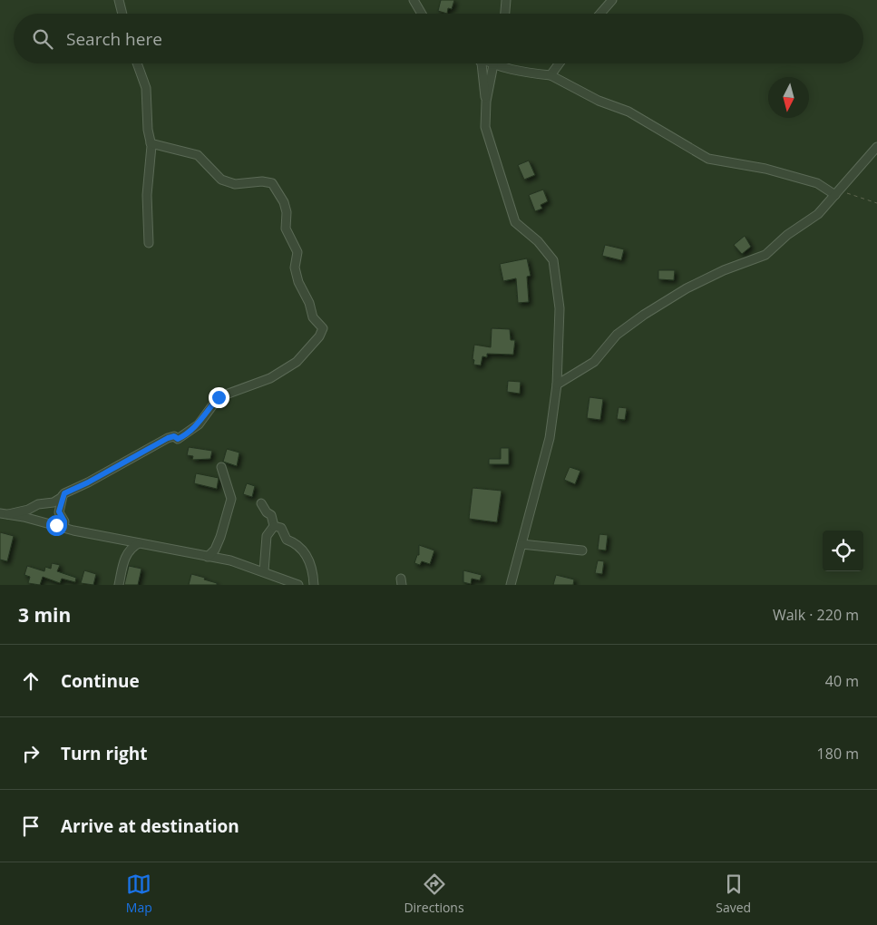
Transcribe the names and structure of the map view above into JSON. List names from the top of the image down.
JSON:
{
  "north": "bottom",
  "page": {
    "search": "Search here",
    "heading": ["3 min", "Walk · 220 m"],
    "list": [
      ["Continue", "40 m"],
      ["Turn right", "180 m"],
      "Arrive at destination"
    ],
    "nav": ["Map", "Directions", "Saved"]
  }
}
